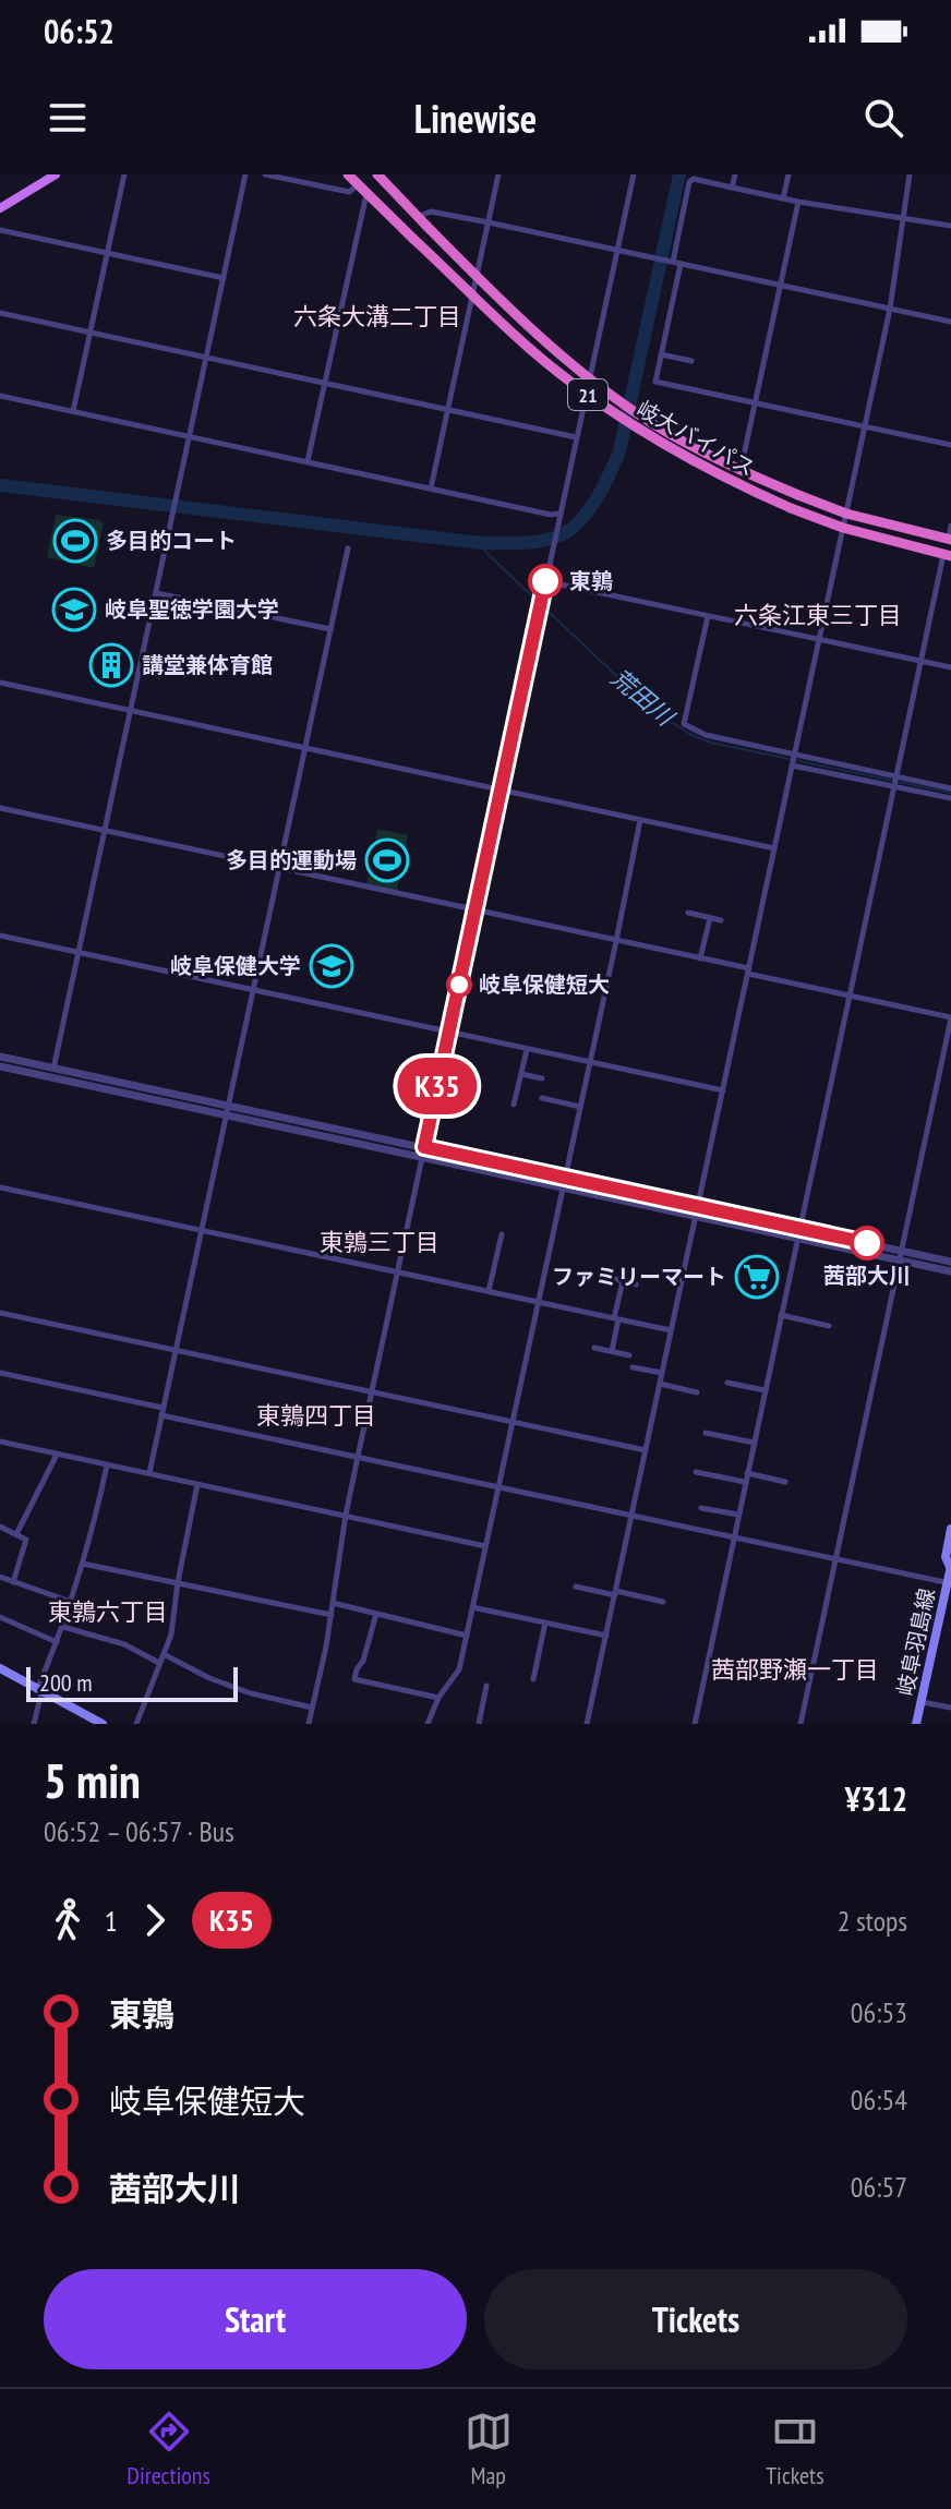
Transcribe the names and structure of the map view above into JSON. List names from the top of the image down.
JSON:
{
  "streets": {
    "highway": ["21", "岐大バイパス"],
    "main road": ["岐阜羽島線"]
  },
  "districts": [
    "六条大溝二丁目",
    "六条江東三丁目",
    "東鶉三丁目",
    "東鶉四丁目",
    "東鶉六丁目",
    "茜部野瀬一丁目"
  ],
  "water": ["荒田川"],
  "places": {
    "sports": ["多目的コート", "多目的運動場"],
    "other": ["東鶉", "岐阜保健短大", "茜部大川"],
    "school or university": ["岐阜聖徳学園大学", "岐阜保健大学"],
    "building": ["講堂兼体育館"],
    "supermarket": ["ファミリーマート"]
  },
  "lines": ["bus line K35"],
  "scale_bar": "200 m",
  "page": {
    "status": "06:52",
    "header": "Linewise",
    "on_map": "K35",
    "scale": "200 m",
    "heading": ["5 min", "06:52 – 06:57 · Bus", "¥312"],
    "legs": ["1", "K35", "2 stops"],
    "list": [
      {
        "name": "東鶉",
        "value": "06:53"
      },
      {
        "name": "岐阜保健短大",
        "value": "06:54"
      },
      {
        "name": "茜部大川",
        "value": "06:57"
      }
    ],
    "buttons": ["Start", "Tickets"],
    "tabs": ["Directions", "Map", "Tickets"]
  }
}
